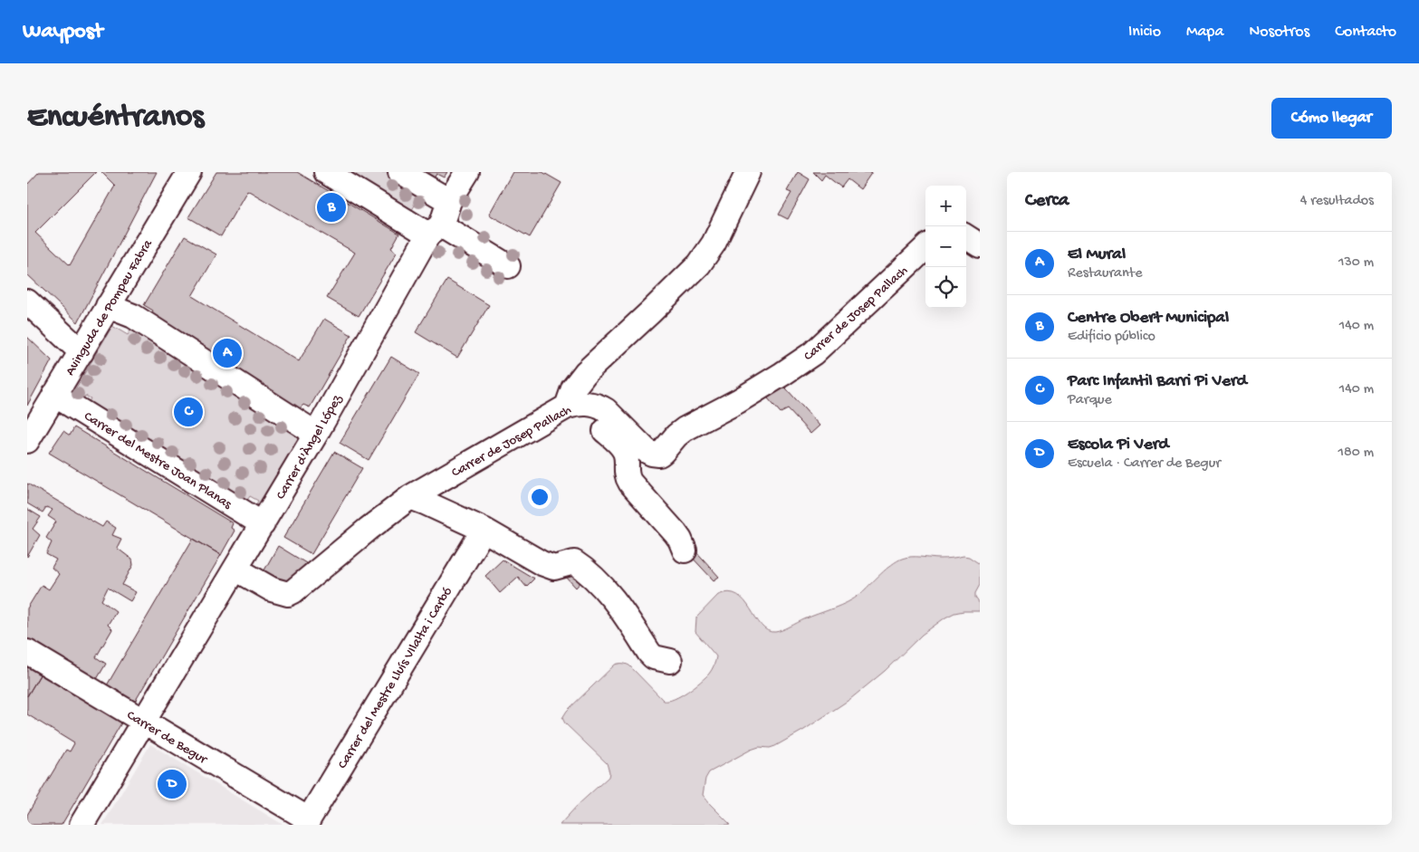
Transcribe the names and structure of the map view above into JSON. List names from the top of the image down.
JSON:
{
  "streets": {
    "street": [
      "Avinguda de Pompeu Fabra",
      "Carrer de Josep Pallach",
      "Carrer d'Àngel López",
      "Carrer del Mestre Joan Planas",
      "Carrer del Mestre Lluís VIlalta i Carbó",
      "Carrer de Begur"
    ]
  },
  "crossings": [
    ["Avinguda de Pompeu Fabra", "Carrer del Mestre Joan Planas"],
    ["Carrer de Josep Pallach", "Carrer d'Àngel López"],
    ["Carrer d'Àngel López", "Carrer del Mestre Joan Planas"],
    ["Carrer d'Àngel López", "Carrer de Begur"],
    ["Carrer del Mestre Lluís VIlalta i Carbó", "Carrer de Begur"]
  ],
  "page": {
    "header": "Waypost",
    "nav": [
      "Inicio",
      "Mapa",
      "Nosotros",
      "Contacto"
    ],
    "buttons": "Cómo llegar",
    "title": "Encuéntranos",
    "heading": ["Cerca", "4 resultados"],
    "map_buttons": ["+", "−"],
    "pins": [
      "B",
      "A",
      "C",
      "D"
    ],
    "list": [
      {
        "mark": "A",
        "name": "El Mural",
        "note": "Restaurante",
        "value": "130 m"
      },
      {
        "mark": "B",
        "name": "Centre Obert Municipal",
        "note": "Edificio público",
        "value": "140 m"
      },
      {
        "mark": "C",
        "name": "Parc Infantil Barri Pi Verd",
        "note": "Parque",
        "value": "140 m"
      },
      {
        "mark": "D",
        "name": "Escola Pi Verd",
        "note": "Escuela · Carrer de Begur",
        "value": "180 m"
      }
    ]
  }
}
